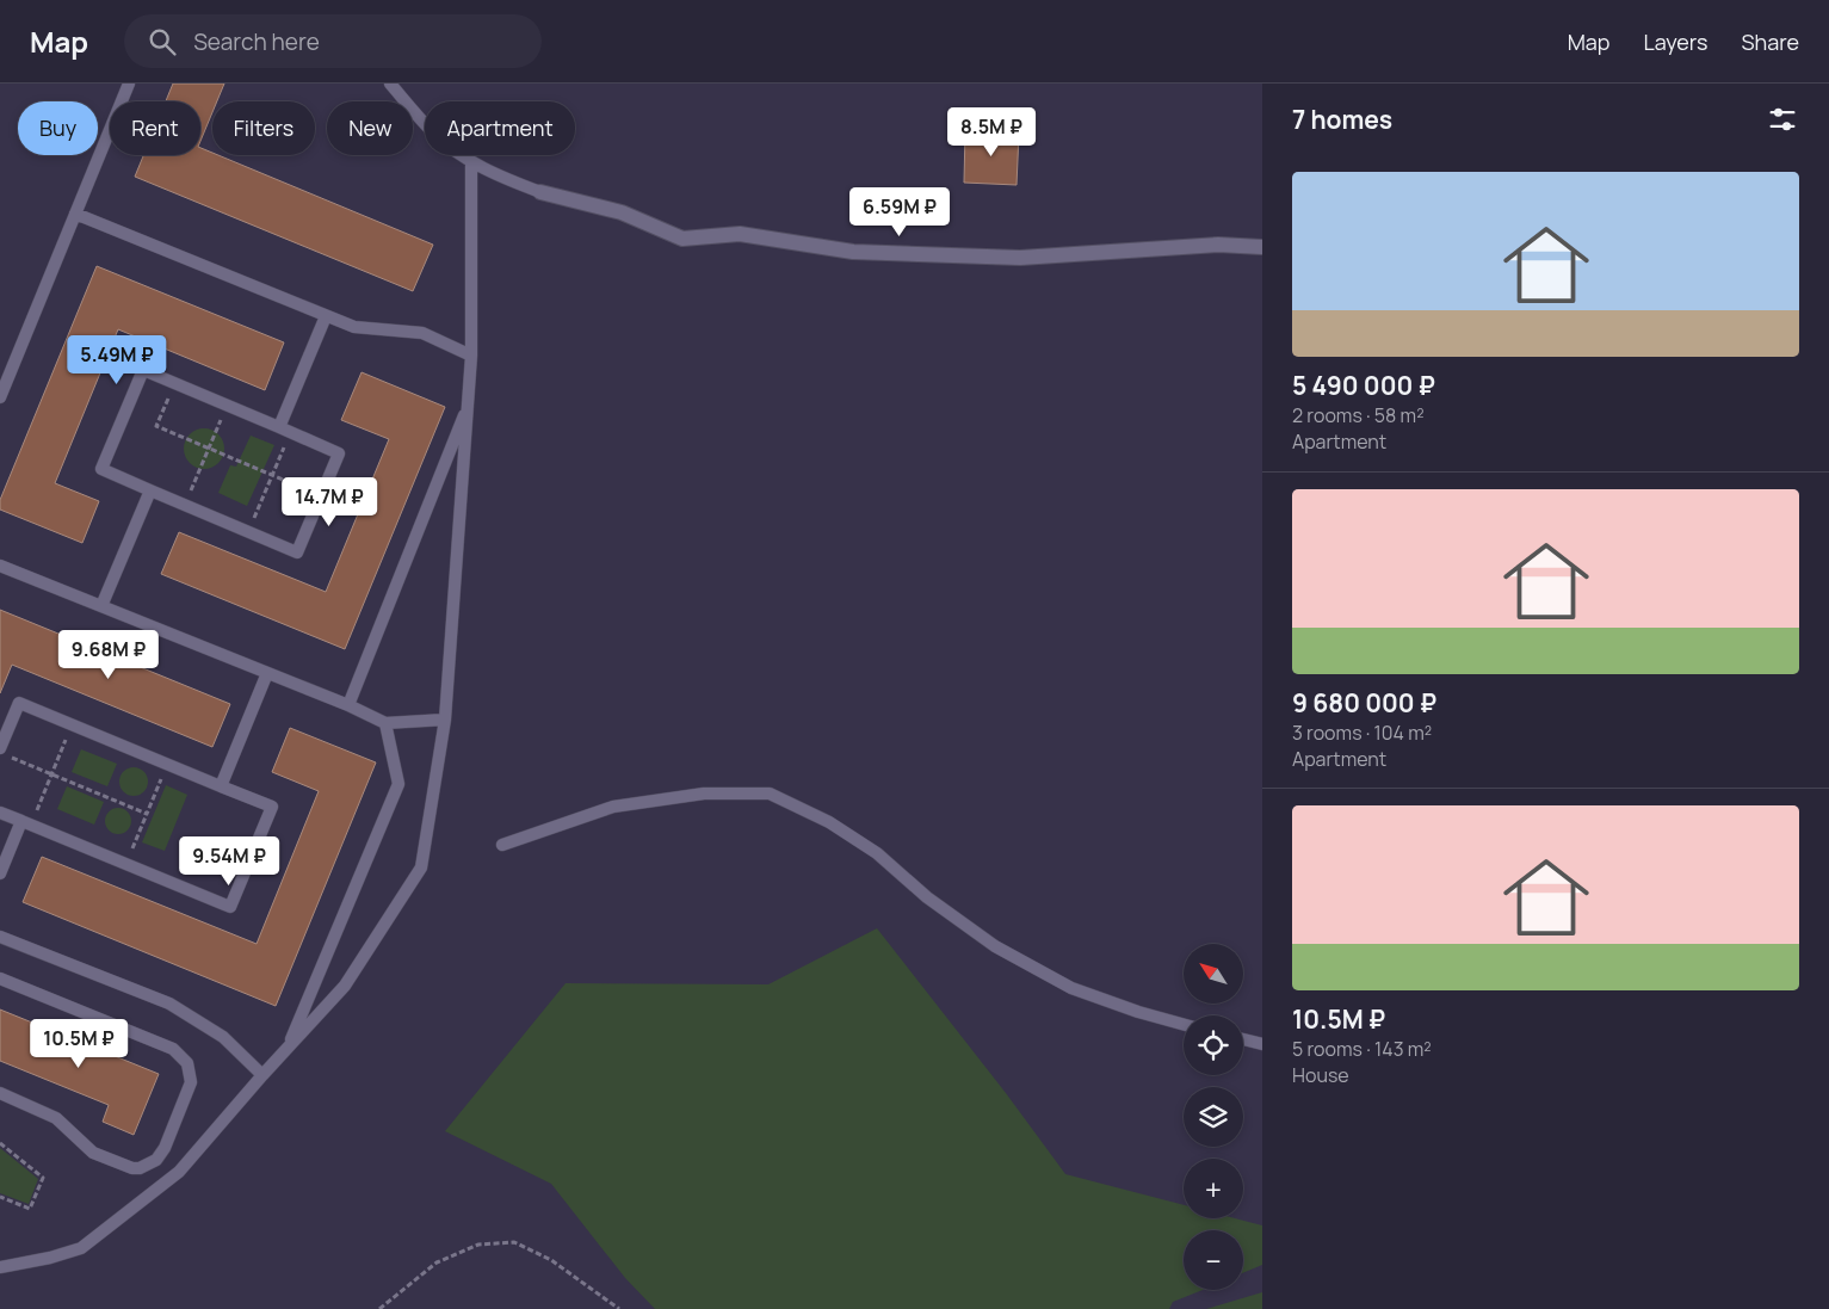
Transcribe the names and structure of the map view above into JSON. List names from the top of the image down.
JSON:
{
  "north": "top left",
  "page": {
    "header": "Map",
    "search": "Search here",
    "nav": ["Map", "Layers", "Share"],
    "heading": "7 homes",
    "chip": [
      "Buy",
      "Rent",
      "Filters",
      "New",
      "Apartment"
    ],
    "price": [
      "8.5M ₽",
      "6.59M ₽",
      "5.49M ₽",
      "14.7M ₽",
      "9.68M ₽",
      "9.54M ₽",
      "10.5M ₽"
    ],
    "list": [
      {
        "name": "5 490 000 ₽",
        "note": "2 rooms · 58 m² · Apartment"
      },
      {
        "name": "9 680 000 ₽",
        "note": "3 rooms · 104 m² · Apartment"
      },
      {
        "name": "10.5M ₽",
        "note": "5 rooms · 143 m² · House"
      }
    ],
    "map_buttons": ["+", "−"]
  }
}
